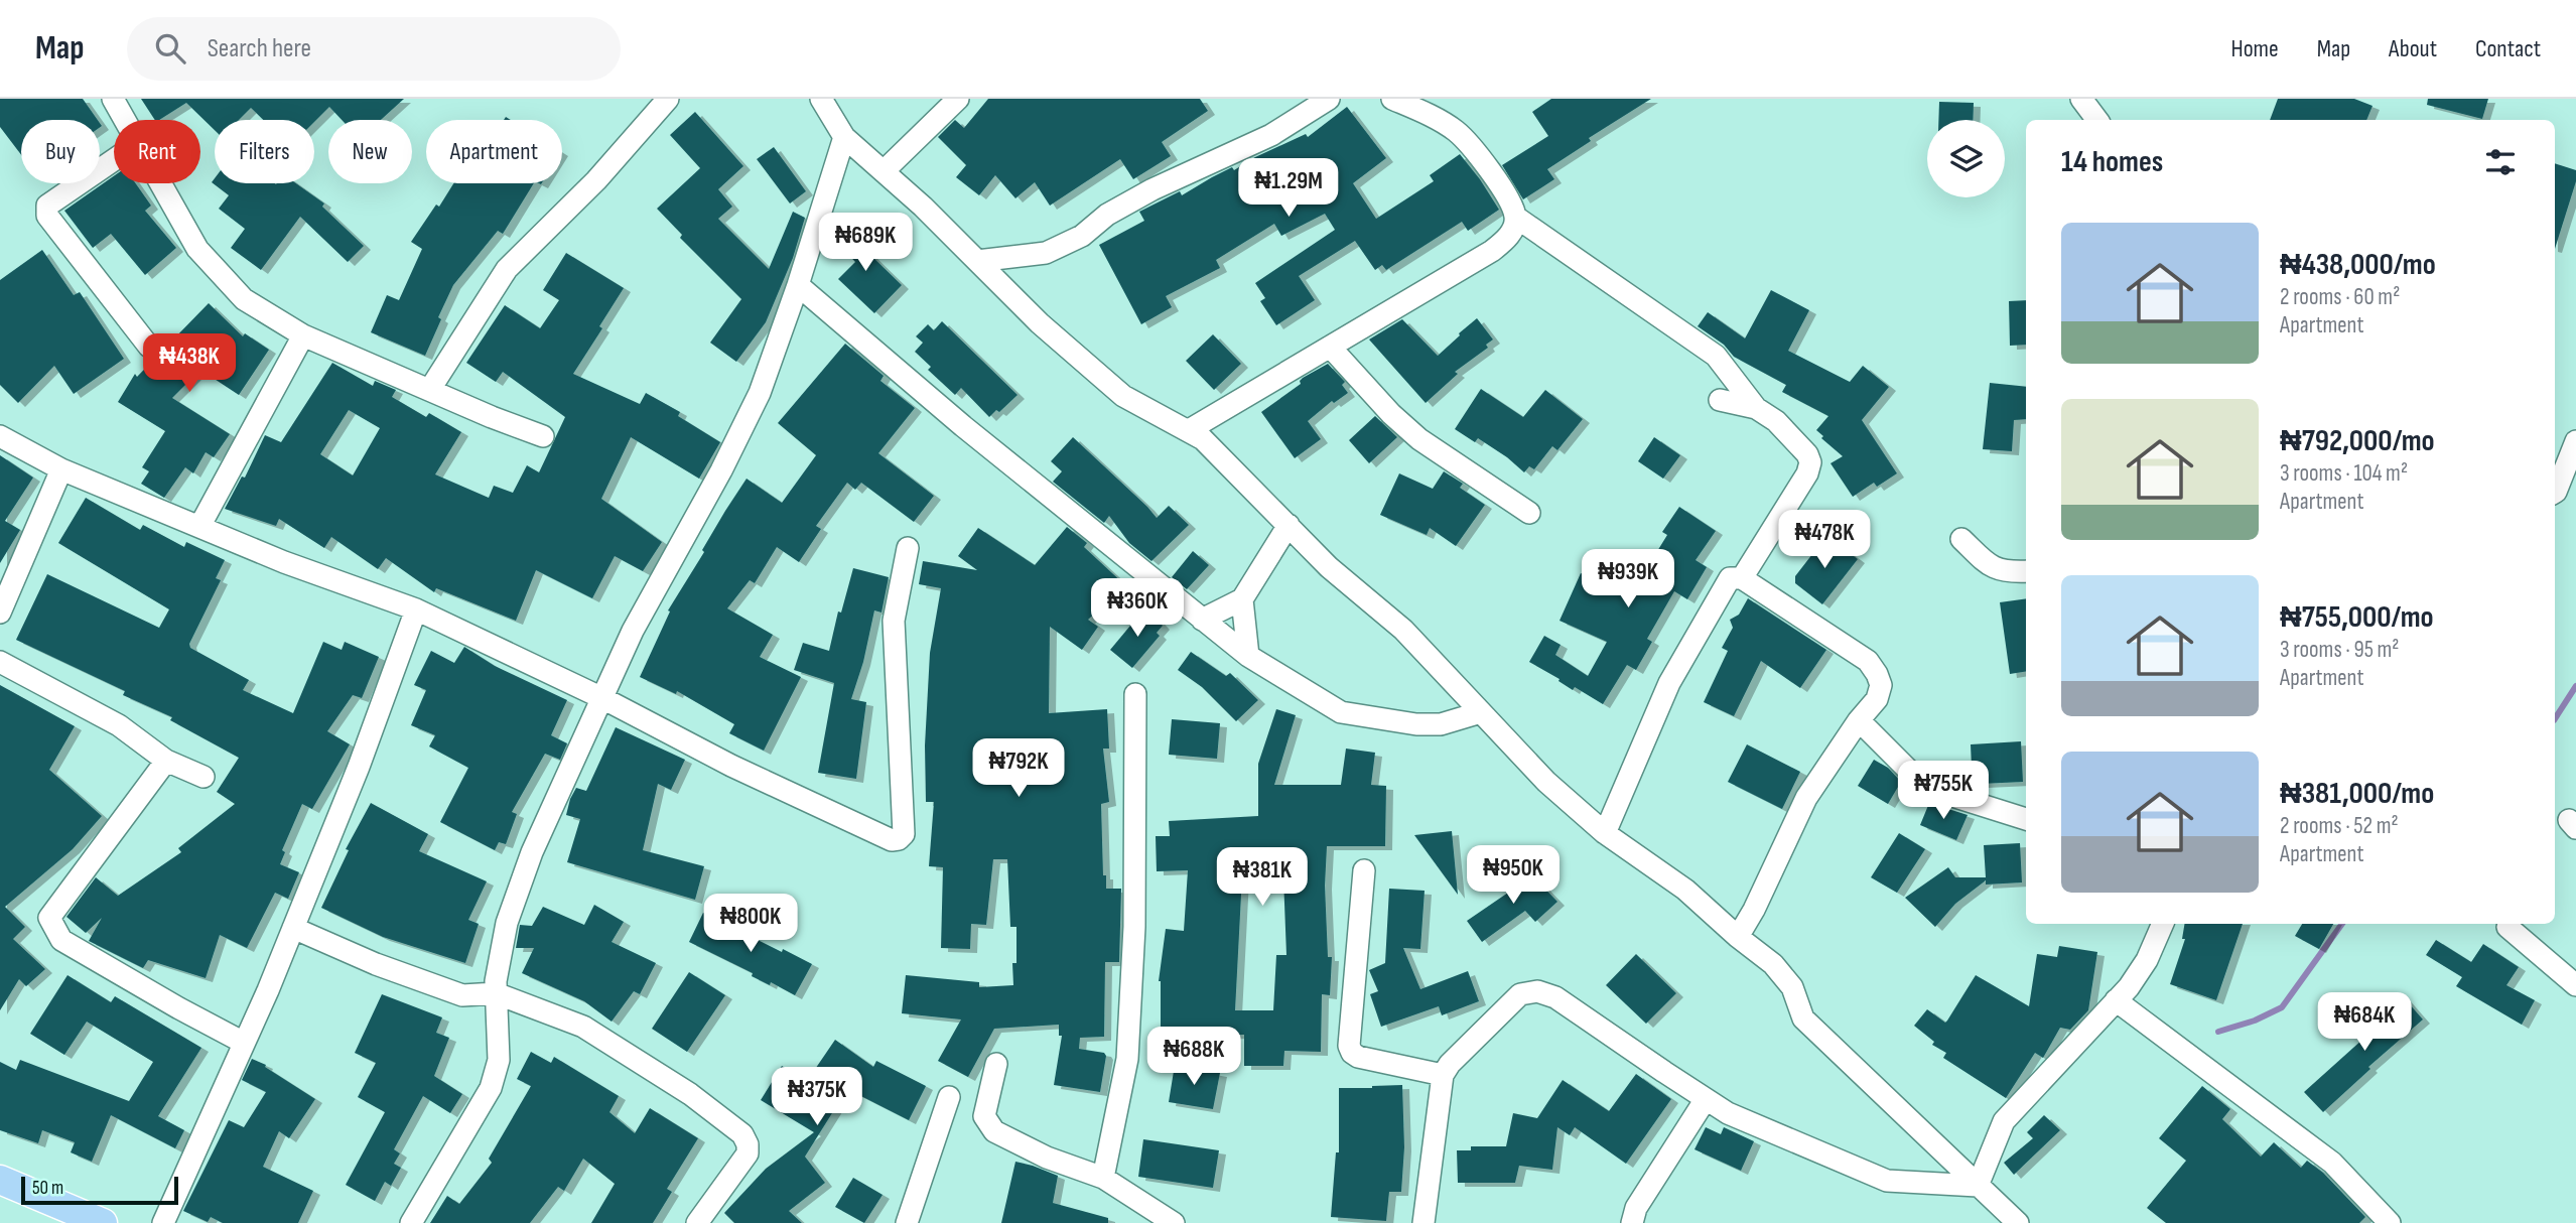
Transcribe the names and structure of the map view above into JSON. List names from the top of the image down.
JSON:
{
  "scale_bar": "50 m",
  "page": {
    "header": "Map",
    "search": "Search here",
    "nav": [
      "Home",
      "Map",
      "About",
      "Contact"
    ],
    "chip": [
      "Buy",
      "Rent",
      "Filters",
      "New",
      "Apartment"
    ],
    "heading": "14 homes",
    "price": [
      "₦1.29M",
      "₦689K",
      "₦438K",
      "₦478K",
      "₦939K",
      "₦360K",
      "₦792K",
      "₦755K",
      "₦950K",
      "₦381K",
      "₦800K",
      "₦684K",
      "₦688K",
      "₦375K"
    ],
    "list": [
      {
        "name": "₦438,000/mo",
        "note": "2 rooms · 60 m² · Apartment"
      },
      {
        "name": "₦792,000/mo",
        "note": "3 rooms · 104 m² · Apartment"
      },
      {
        "name": "₦755,000/mo",
        "note": "3 rooms · 95 m² · Apartment"
      },
      {
        "name": "₦381,000/mo",
        "note": "2 rooms · 52 m² · Apartment"
      }
    ],
    "scale": "50 m"
  }
}
